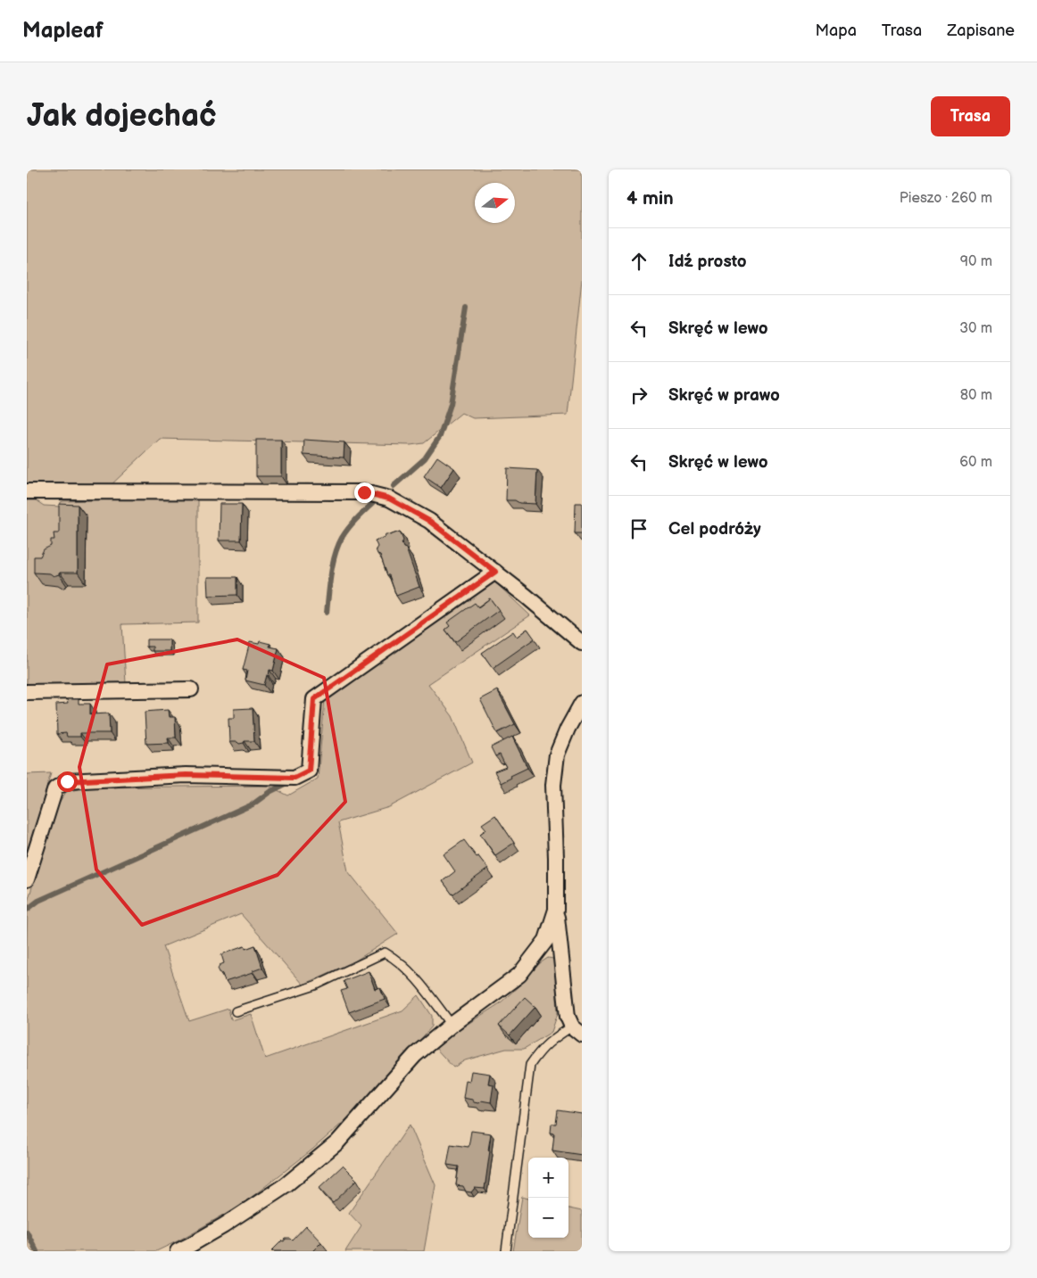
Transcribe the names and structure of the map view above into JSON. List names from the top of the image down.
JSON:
{
  "north": "right",
  "page": {
    "header": "Mapleaf",
    "nav": ["Mapa", "Trasa", "Zapisane"],
    "buttons": "Trasa",
    "title": "Jak dojechać",
    "heading": ["4 min", "Pieszo · 260 m"],
    "list": [
      ["Idź prosto", "90 m"],
      ["Skręć w lewo", "30 m"],
      ["Skręć w prawo", "80 m"],
      ["Skręć w lewo", "60 m"],
      "Cel podróży"
    ],
    "map_buttons": ["+", "−"]
  }
}
